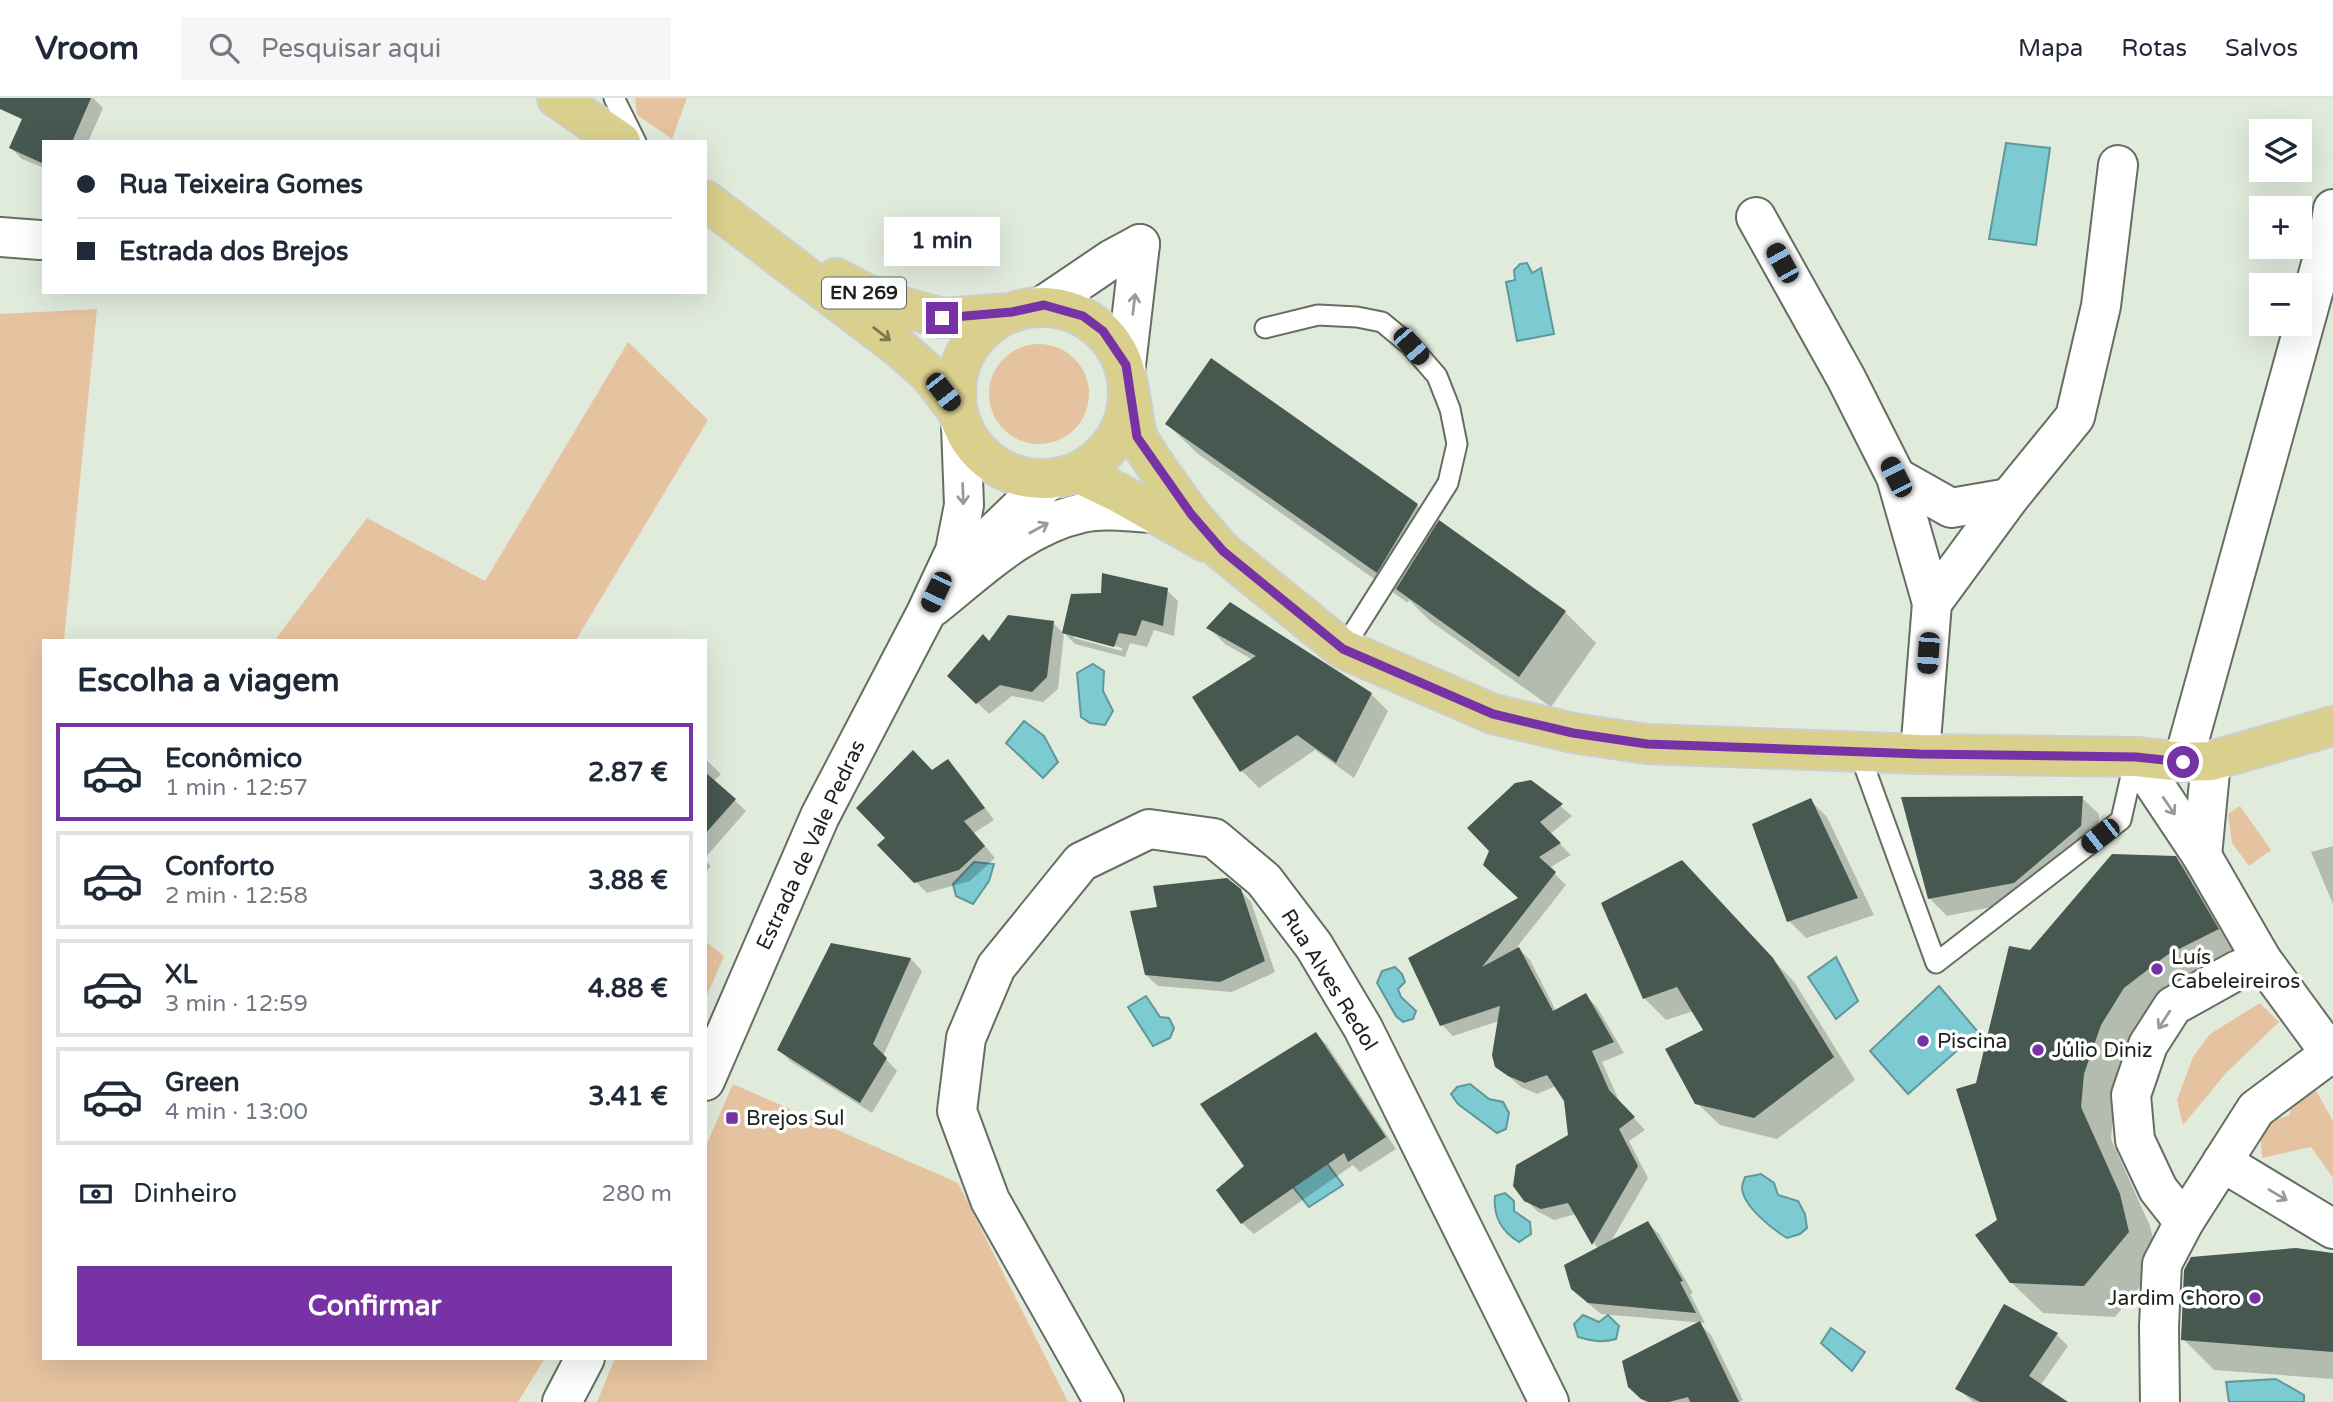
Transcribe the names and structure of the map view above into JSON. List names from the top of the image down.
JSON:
{
  "streets": {
    "main road": ["EN 269"],
    "street": ["Estrada de Vale Pedras", "Rua Alves Redol"]
  },
  "crossings": [
    ["EN 269", "Estrada de Vale Pedras"]
  ],
  "places": {
    "other": [
      "Luís Cabeleireiros",
      "Piscina",
      "Júlio Diniz",
      "Jardim Choro"
    ],
    "transit": ["Brejos Sul"]
  },
  "page": {
    "header": "Vroom",
    "search": "Pesquisar aqui",
    "nav": ["Mapa", "Rotas", "Salvos"],
    "map_buttons": ["+", "−"],
    "banner": ["Rua Teixeira Gomes", "Estrada dos Brejos"],
    "bubble": "1 min",
    "heading": "Escolha a viagem",
    "list": [
      {
        "name": "Econômico",
        "note": "1 min · 12:57",
        "value": "2.87 €"
      },
      {
        "name": "Conforto",
        "note": "2 min · 12:58",
        "value": "3.88 €"
      },
      {
        "name": "XL",
        "note": "3 min · 12:59",
        "value": "4.88 €"
      },
      {
        "name": "Green",
        "note": "4 min · 13:00",
        "value": "3.41 €"
      }
    ],
    "pay": ["Dinheiro", "280 m"],
    "buttons": "Confirmar"
  }
}
